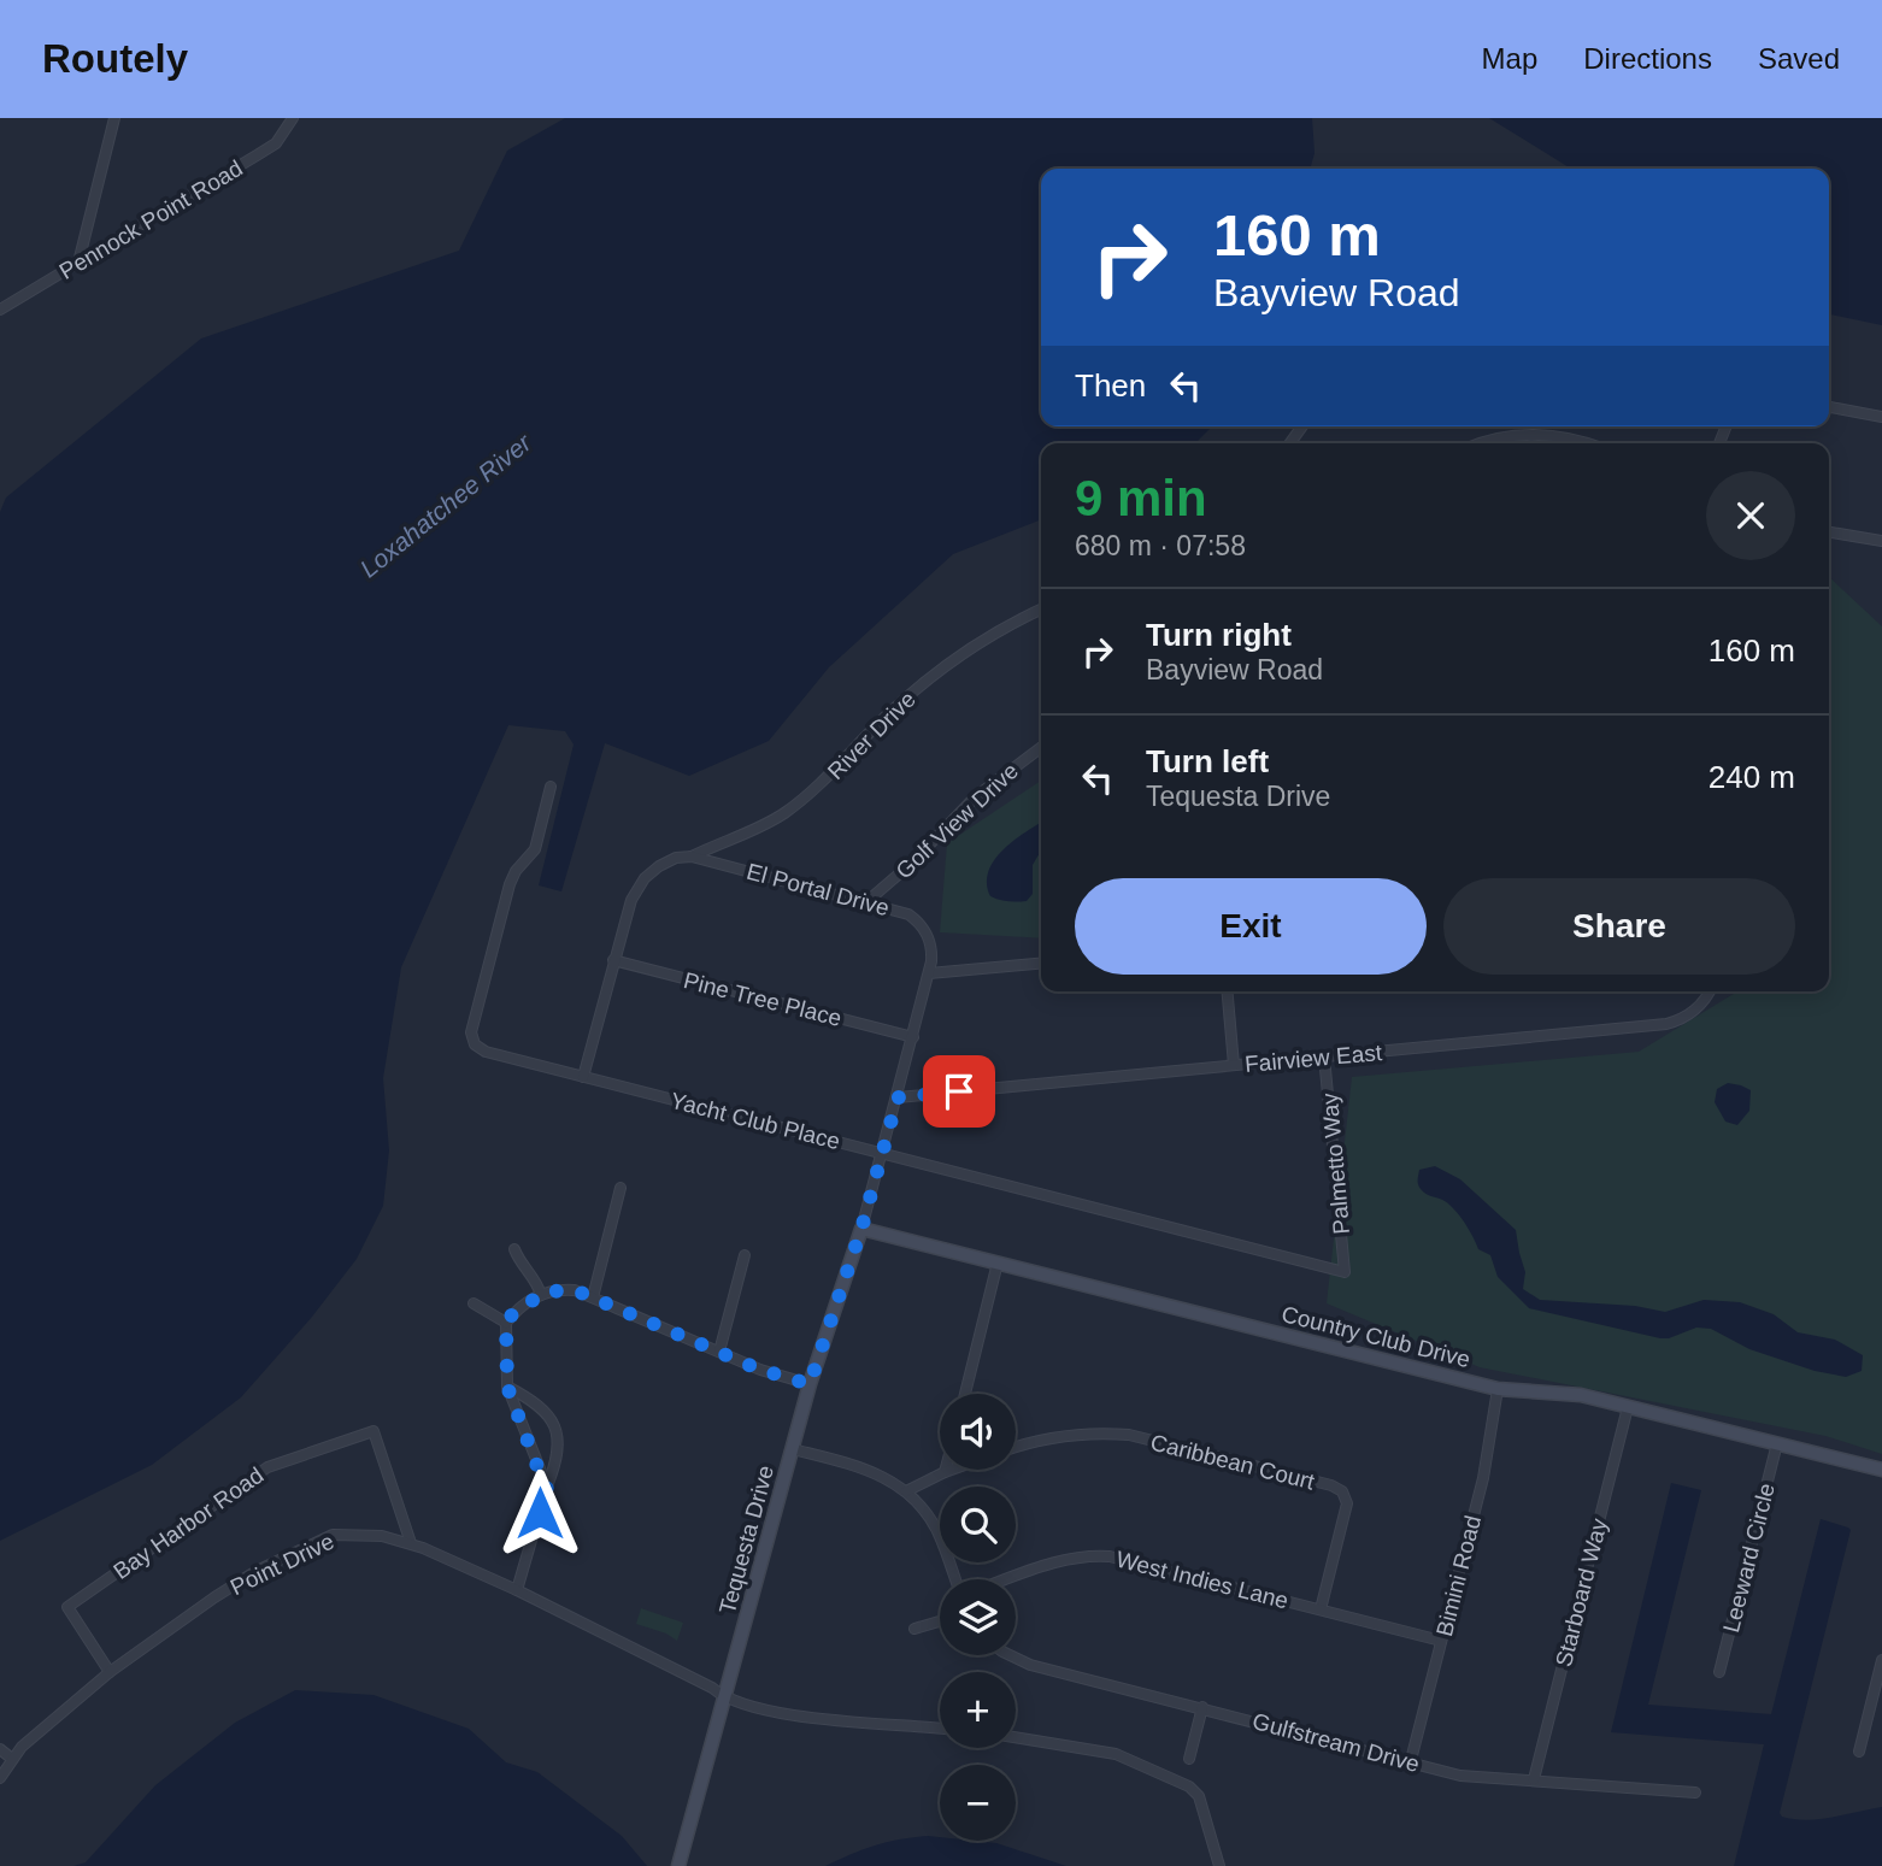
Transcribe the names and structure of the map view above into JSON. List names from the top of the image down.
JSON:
{
  "streets": {
    "street": [
      "Pennock Point Road",
      "River Drive",
      "Golf View Drive",
      "El Portal Drive",
      "Pine Tree Place",
      "Fairview East",
      "Yacht Club Place",
      "Palmetto Way",
      "Country Club Drive",
      "Caribbean Court",
      "Bay Harbor Road",
      "Tequesta Drive",
      "Leeward Circle",
      "Point Drive",
      "Bimini Road",
      "West Indies Lane",
      "Starboard Way",
      "Gulfstream Drive"
    ]
  },
  "crossings": [
    ["River Drive", "El Portal Drive"],
    ["Golf View Drive", "El Portal Drive"],
    ["El Portal Drive", "Pine Tree Place"],
    ["El Portal Drive", "Fairview East"],
    ["El Portal Drive", "Yacht Club Place"],
    ["El Portal Drive", "Country Club Drive"],
    ["El Portal Drive", "Tequesta Drive"],
    ["Fairview East", "Palmetto Way"],
    ["Yacht Club Place", "Palmetto Way"],
    ["Country Club Drive", "Tequesta Drive"],
    ["Country Club Drive", "Leeward Circle"],
    ["Country Club Drive", "Bimini Road"],
    ["Country Club Drive", "Starboard Way"],
    ["Caribbean Court", "West Indies Lane"],
    ["Bay Harbor Road", "Point Drive"],
    ["Tequesta Drive", "Point Drive"],
    ["Bimini Road", "West Indies Lane"],
    ["Bimini Road", "Gulfstream Drive"],
    ["Starboard Way", "Gulfstream Drive"]
  ],
  "water": ["Loxahatchee River"],
  "page": {
    "header": "Routely",
    "nav": ["Map", "Directions", "Saved"],
    "turn": ["160 m", "Bayview Road"],
    "then": "Then",
    "heading": ["9 min", "680 m · 07:58"],
    "list": [
      {
        "name": "Turn right",
        "note": "Bayview Road",
        "value": "160 m"
      },
      {
        "name": "Turn left",
        "note": "Tequesta Drive",
        "value": "240 m"
      }
    ],
    "buttons": ["Exit", "Share"],
    "map_buttons": ["+", "−"]
  }
}
